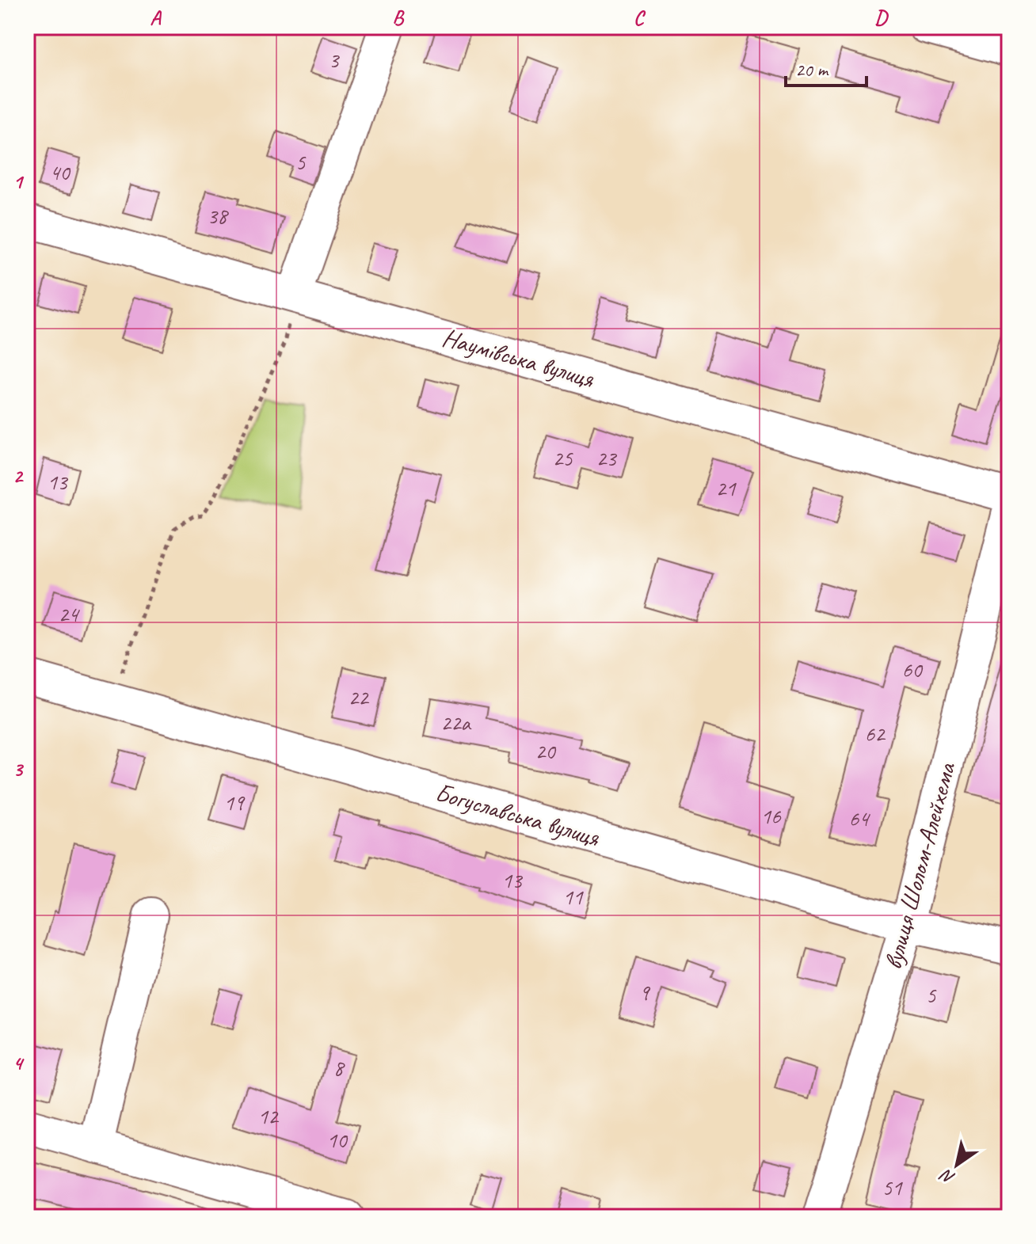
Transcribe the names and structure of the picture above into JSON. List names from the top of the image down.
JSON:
{
  "streets": {
    "street": ["Наумівська вулиця", "Богуславська вулиця", "вулиця Шолом-Алейхема"]
  },
  "crossings": [
    ["Богуславська вулиця", "вулиця Шолом-Алейхема"]
  ],
  "house_numbers": [
    "3",
    "5",
    "40",
    "38",
    "25",
    "23",
    "13",
    "21",
    "24",
    "60",
    "22",
    "22а",
    "62",
    "20",
    "19",
    "16",
    "64",
    "13",
    "11",
    "9",
    "5",
    "8",
    "12",
    "10",
    "51"
  ],
  "scale_bar": "20 m",
  "north": "bottom left",
  "grid": {
    "columns": [
      "A",
      "B",
      "C",
      "D"
    ],
    "rows": [
      "1",
      "2",
      "3",
      "4"
    ]
  }
}
